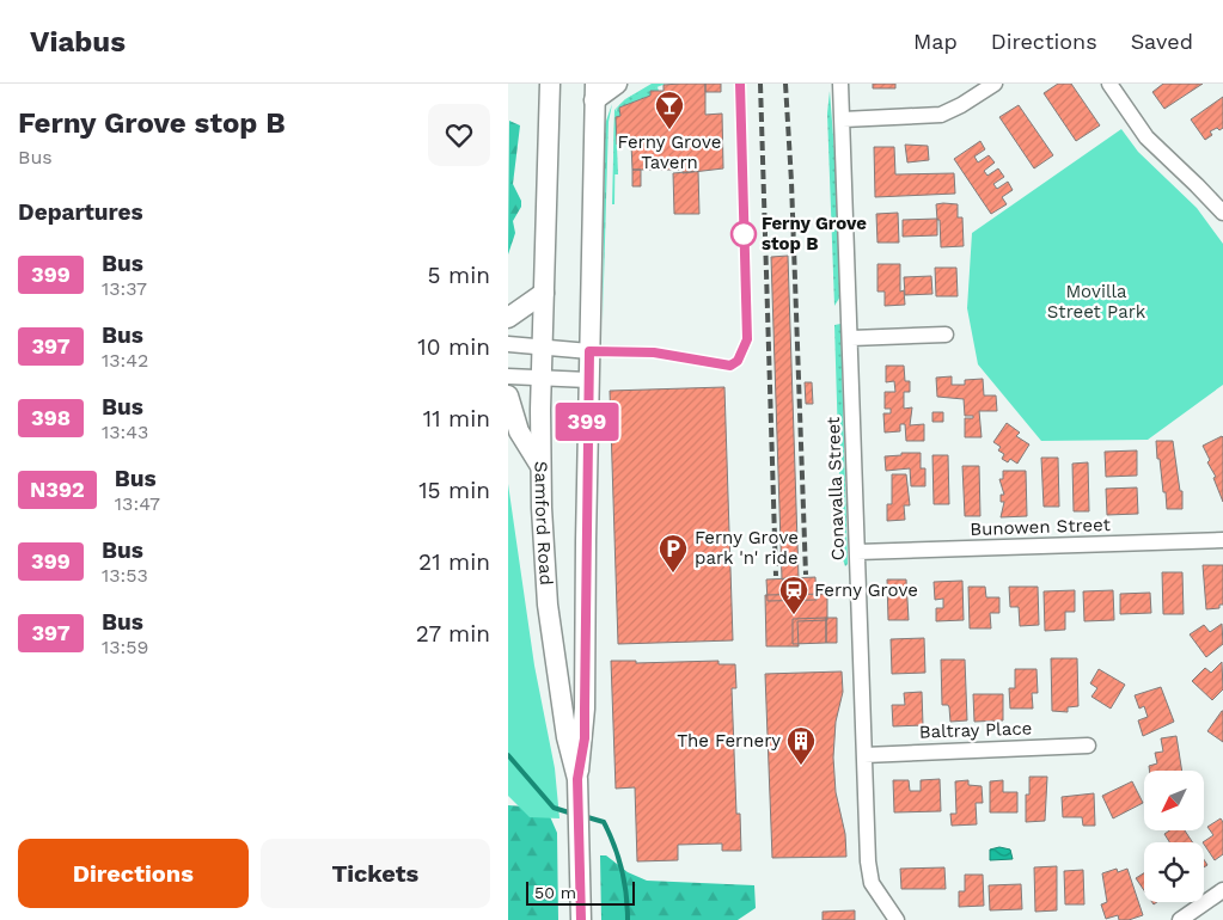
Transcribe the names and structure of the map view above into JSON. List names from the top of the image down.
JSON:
{
  "streets": {
    "main road": ["Samford Road"],
    "street": ["Conavalla Street", "Bunowen Street", "Baltray Place"]
  },
  "crossings": [
    ["Conavalla Street", "Bunowen Street"],
    ["Conavalla Street", "Baltray Place"]
  ],
  "parks": ["Movilla Street Park"],
  "places": {
    "bar": ["Ferny Grove Tavern"],
    "other": ["Ferny Grove stop B"],
    "parking": ["Ferny Grove park 'n' ride"],
    "station": ["Ferny Grove"],
    "building": ["The Fernery"]
  },
  "lines": ["bus line 399"],
  "scale_bar": "50 m",
  "north": "bottom left",
  "page": {
    "header": "Viabus",
    "nav": ["Map", "Directions", "Saved"],
    "heading": [
      ["Ferny Grove stop B", "Bus"],
      "Departures"
    ],
    "on_map": "399",
    "list": [
      {
        "mark": "399",
        "name": "Bus",
        "note": "13:37",
        "value": "5 min"
      },
      {
        "mark": "397",
        "name": "Bus",
        "note": "13:42",
        "value": "10 min"
      },
      {
        "mark": "398",
        "name": "Bus",
        "note": "13:43",
        "value": "11 min"
      },
      {
        "mark": "N392",
        "name": "Bus",
        "note": "13:47",
        "value": "15 min"
      },
      {
        "mark": "399",
        "name": "Bus",
        "note": "13:53",
        "value": "21 min"
      },
      {
        "mark": "397",
        "name": "Bus",
        "note": "13:59",
        "value": "27 min"
      }
    ],
    "buttons": ["Directions", "Tickets"],
    "scale": "50 m"
  }
}
